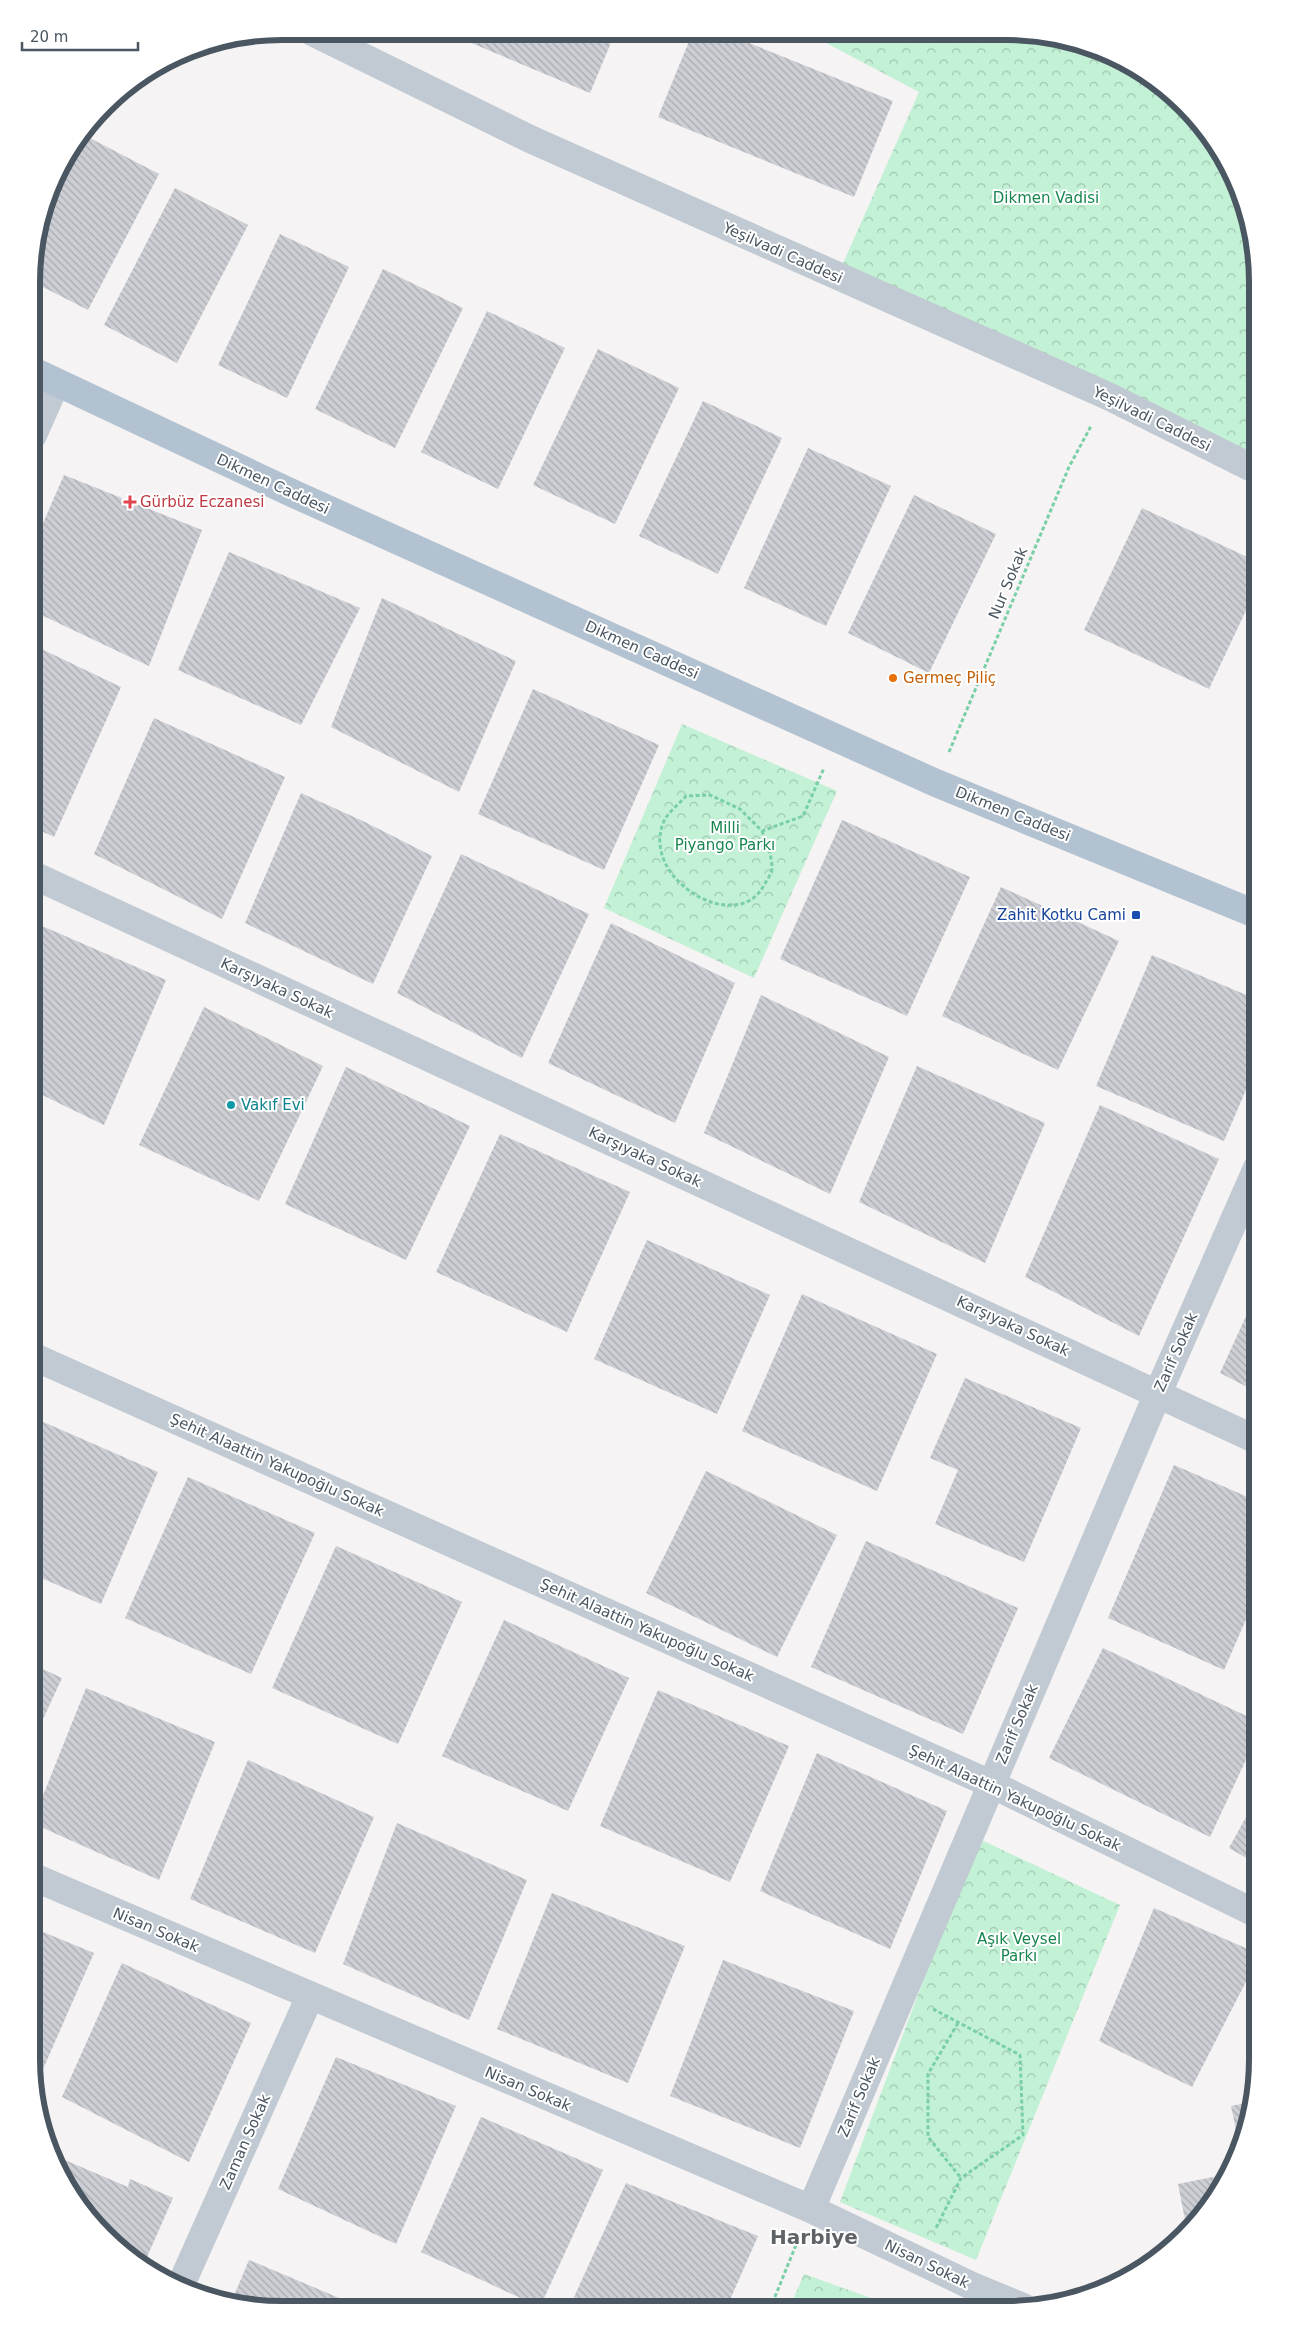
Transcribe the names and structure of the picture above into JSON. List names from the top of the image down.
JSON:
{
  "streets": {
    "main road": ["Dikmen Caddesi"],
    "street": [
      "Yeşilvadi Caddesi",
      "Karşıyaka Sokak",
      "Zarif Sokak",
      "Şehit Alaattin Yakupoğlu Sokak",
      "Nisan Sokak",
      "Zaman Sokak"
    ],
    "path": ["Nur Sokak"]
  },
  "crossings": [
    ["Yeşilvadi Caddesi", "Nur Sokak"],
    ["Dikmen Caddesi", "Nur Sokak"],
    ["Karşıyaka Sokak", "Zarif Sokak"],
    ["Zarif Sokak", "Şehit Alaattin Yakupoğlu Sokak"],
    ["Zarif Sokak", "Nisan Sokak"],
    ["Nisan Sokak", "Zaman Sokak"]
  ],
  "districts": ["Harbiye"],
  "parks": ["Dikmen Vadisi", "Milli Piyango Parkı", "Aşık Veysel Parkı"],
  "places": {
    "health": ["Gürbüz Eczanesi"],
    "other": ["Germeç Piliç", "Vakıf Evi"],
    "transit": ["Zahit Kotku Cami"]
  },
  "scale_bar": "20 m"
}
